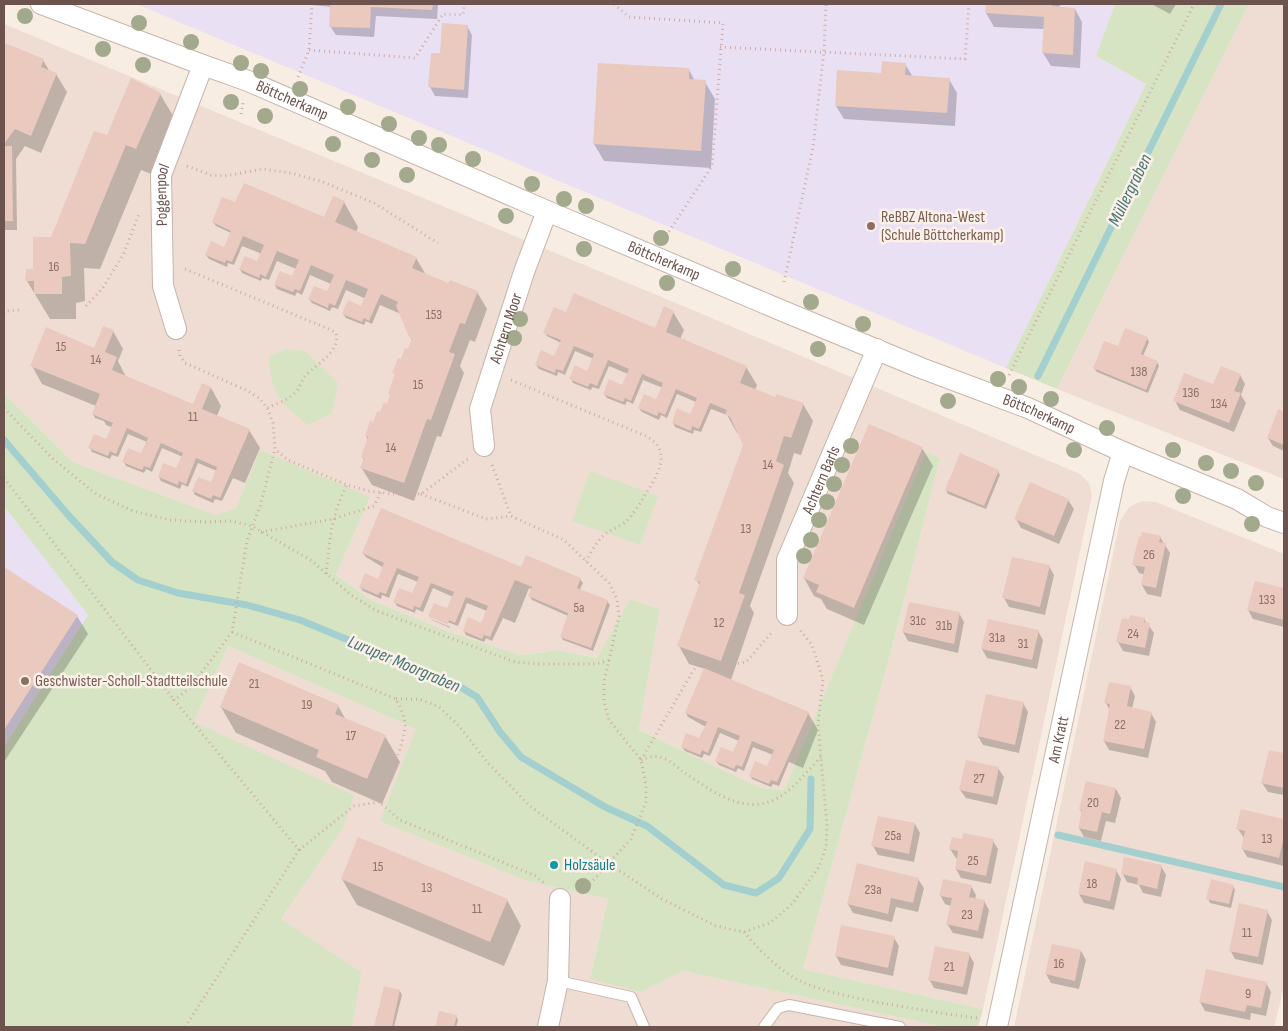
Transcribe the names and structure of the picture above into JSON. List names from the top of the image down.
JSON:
{
  "streets": {
    "street": [
      "Böttcherkamp",
      "Poggenpool",
      "Achtern Moor",
      "Achtern Barls",
      "Am Kratt"
    ]
  },
  "crossings": [
    ["Böttcherkamp", "Poggenpool"],
    ["Böttcherkamp", "Achtern Moor"],
    ["Böttcherkamp", "Achtern Barls"],
    ["Böttcherkamp", "Am Kratt"]
  ],
  "water": ["Müllergraben", "Luruper Moorgraben"],
  "places": ["ReBBZ Altona-West (Schule Böttcherkamp)", "Geschwister-Scholl-Stadtteilschule", "Holzsäule"],
  "house_numbers": [
    "16",
    "153",
    "15",
    "14",
    "138",
    "15",
    "136",
    "134",
    "11",
    "14",
    "14",
    "13",
    "26",
    "133",
    "5a",
    "31c",
    "12",
    "31b",
    "24",
    "31a",
    "31",
    "21",
    "19",
    "22",
    "17",
    "27",
    "20",
    "25a",
    "13",
    "25",
    "15",
    "18",
    "13",
    "23a",
    "11",
    "23",
    "11",
    "16",
    "21",
    "9"
  ]
}
